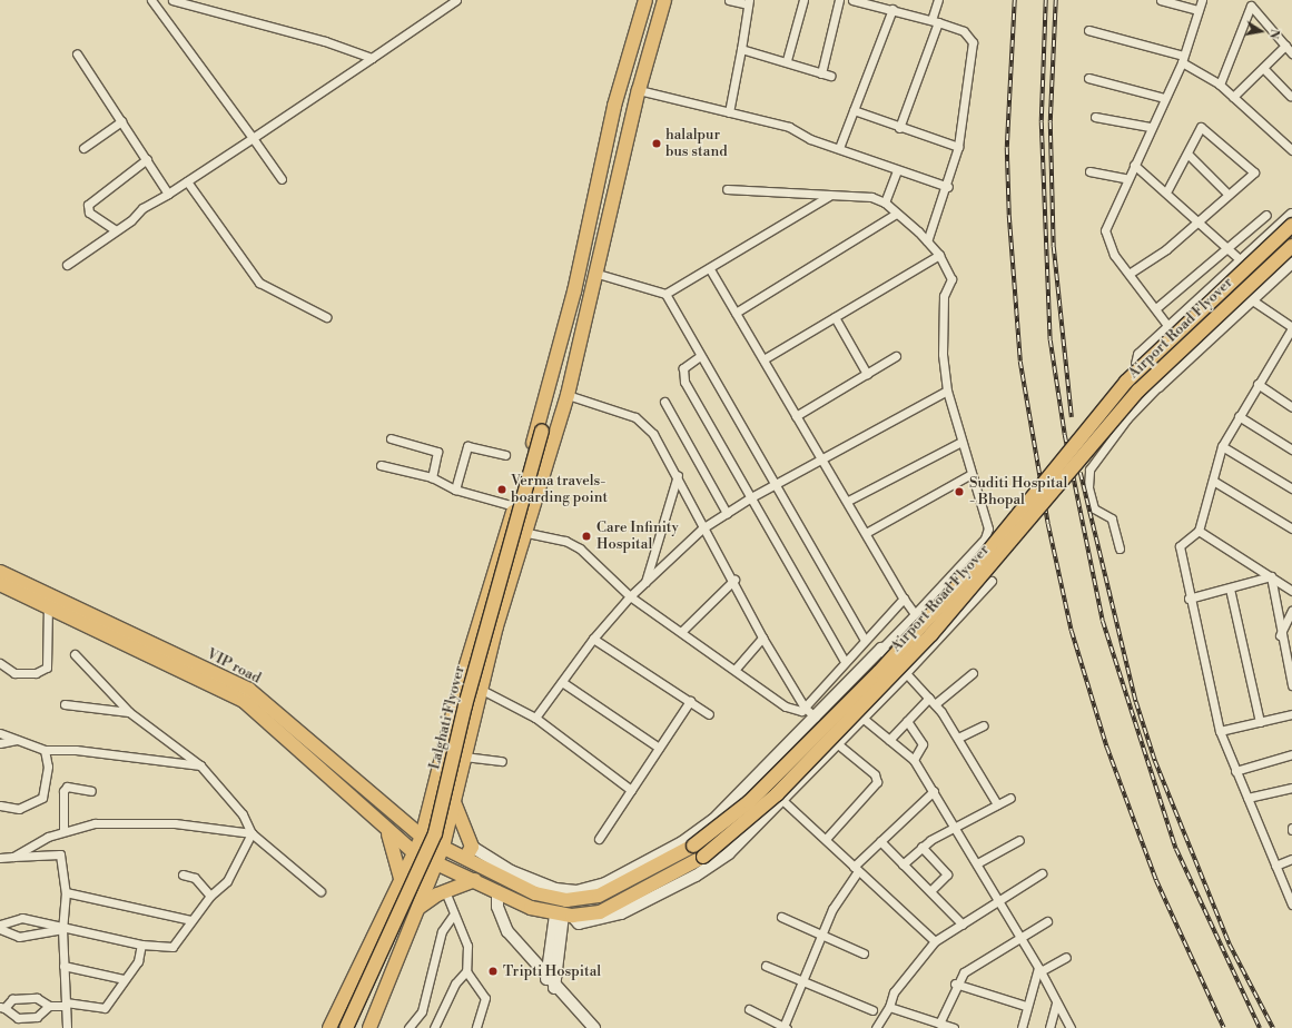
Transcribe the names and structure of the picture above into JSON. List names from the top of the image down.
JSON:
{
  "streets": {
    "main road": ["Airport Road Flyover", "VIP road", "Lalghati Flyover"]
  },
  "crossings": [
    ["Airport Road Flyover", "VIP road"]
  ],
  "places": [
    "halalpur bus stand",
    "Verma travels- boarding point",
    "Suditi Hospital - Bhopal",
    "Care Infinity Hospital",
    "Tripti Hospital"
  ],
  "north": "right"
}
